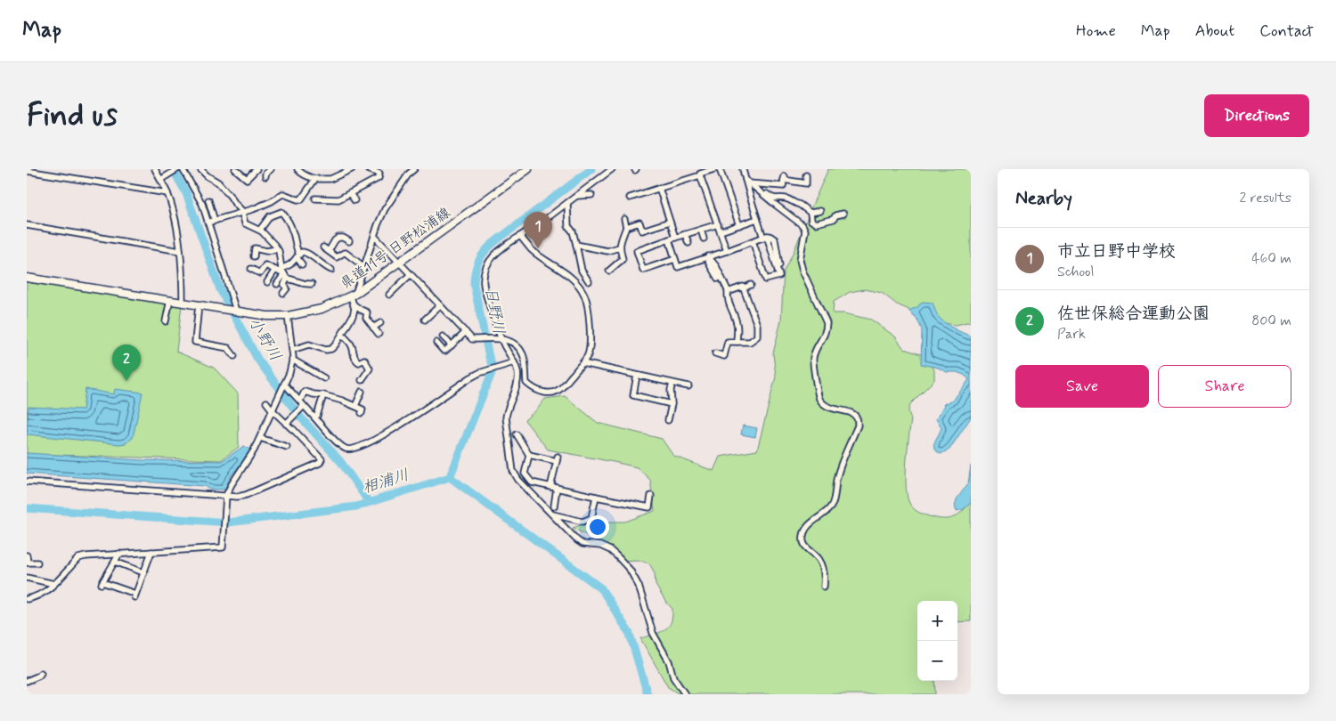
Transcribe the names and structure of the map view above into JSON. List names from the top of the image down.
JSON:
{
  "streets": {
    "main road": ["県道11号 日野松浦線"]
  },
  "water": ["日野川", "小野川", "相浦川"],
  "page": {
    "header": "Map",
    "nav": [
      "Home",
      "Map",
      "About",
      "Contact"
    ],
    "buttons": [
      "Directions",
      ["Save", "Share"]
    ],
    "title": "Find us",
    "heading": ["Nearby", "2 results"],
    "pins": ["1", "2"],
    "list": [
      {
        "mark": "1",
        "name": "市立日野中学校",
        "note": "School",
        "value": "460 m"
      },
      {
        "mark": "2",
        "name": "佐世保総合運動公園",
        "note": "Park",
        "value": "800 m"
      }
    ],
    "map_buttons": ["+", "−"]
  }
}
